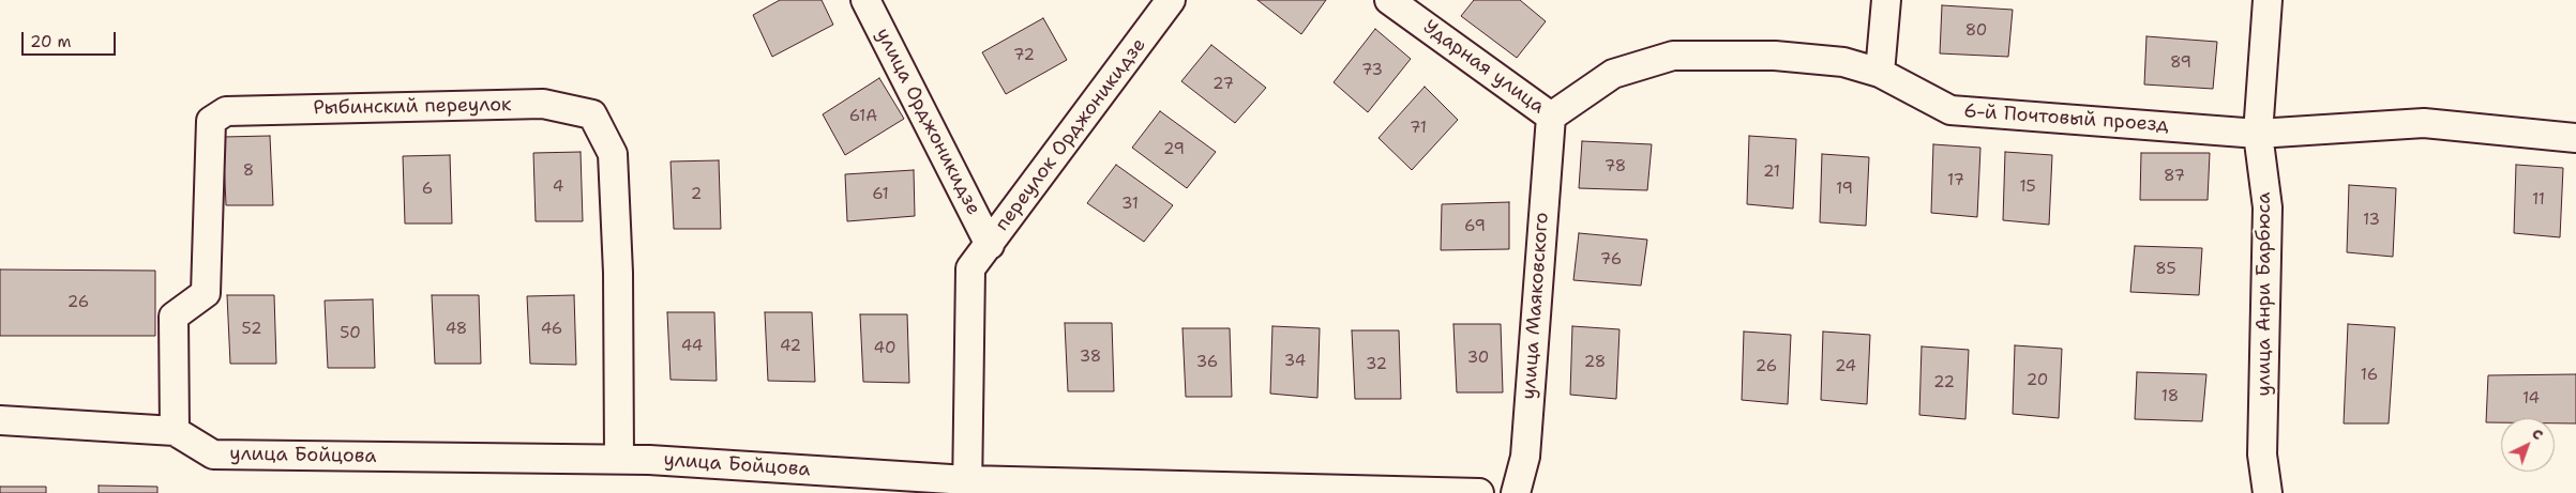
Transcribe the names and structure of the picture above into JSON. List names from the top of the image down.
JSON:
{
  "streets": {
    "street": [
      "Ударная улица",
      "Рыбинский переулок",
      "6-й Почтовый проезд",
      "улица Орджоникидзе",
      "переулок Орджоникидзе",
      "улица Анри Барбюса",
      "улица Маяковского",
      "улица Бойцова"
    ]
  },
  "crossings": [
    ["Ударная улица", "6-й Почтовый проезд"],
    ["Ударная улица", "улица Маяковского"],
    ["Рыбинский переулок", "улица Бойцова"],
    ["6-й Почтовый проезд", "улица Анри Барбюса"],
    ["6-й Почтовый проезд", "улица Маяковского"],
    ["улица Орджоникидзе", "переулок Орджоникидзе"],
    ["переулок Орджоникидзе", "улица Бойцова"]
  ],
  "house_numbers": [
    "80",
    "72",
    "89",
    "73",
    "27",
    "61А",
    "71",
    "29",
    "78",
    "8",
    "21",
    "87",
    "17",
    "4",
    "15",
    "6",
    "19",
    "2",
    "61",
    "11",
    "31",
    "13",
    "69",
    "76",
    "85",
    "26",
    "52",
    "48",
    "46",
    "50",
    "44",
    "42",
    "40",
    "38",
    "30",
    "34",
    "36",
    "28",
    "32",
    "26",
    "24",
    "16",
    "20",
    "22",
    "18",
    "14"
  ],
  "scale_bar": "20 m",
  "north": "top right"
}
